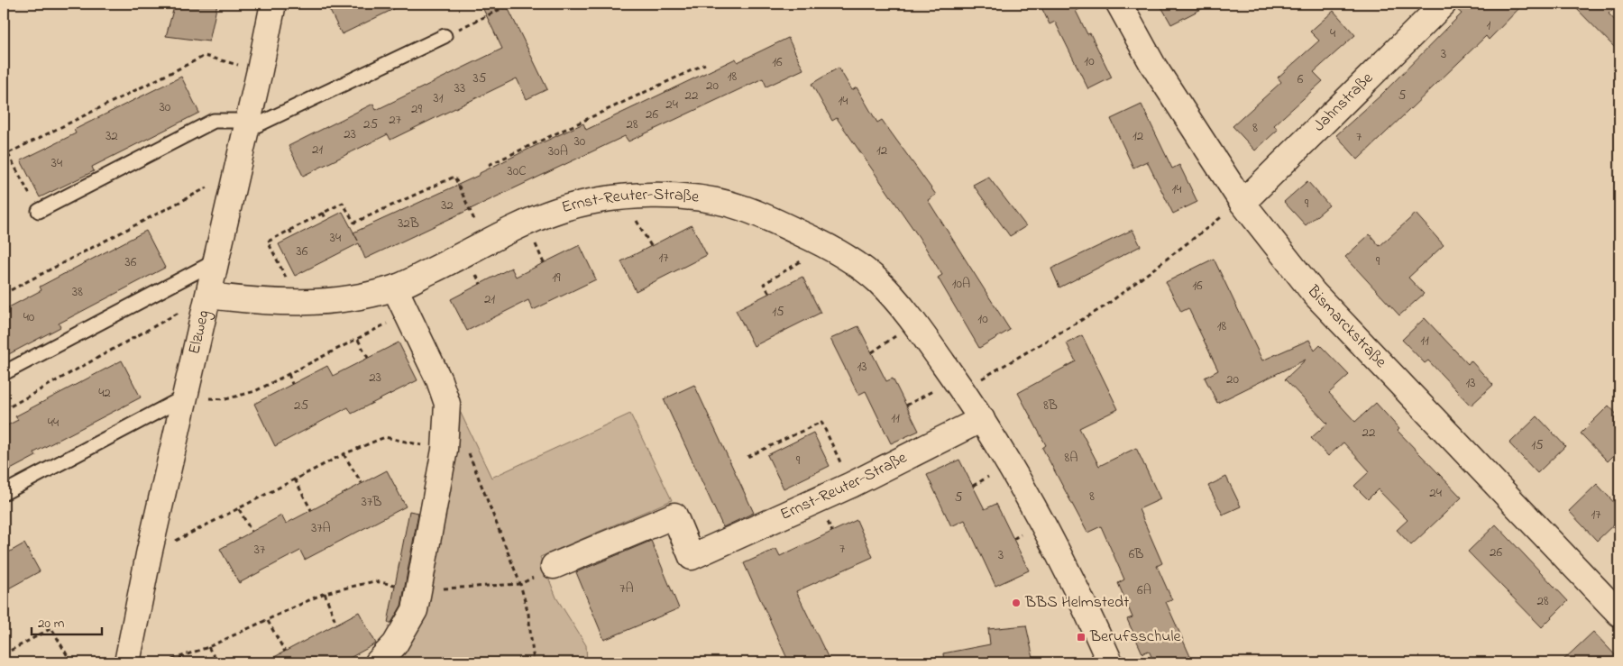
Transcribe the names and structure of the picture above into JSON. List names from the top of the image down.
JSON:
{
  "streets": {
    "street": [
      "Jahnstraße",
      "Ernst-Reuter-Straße",
      "Bismarckstraße",
      "Elzweg"
    ]
  },
  "crossings": [
    ["Jahnstraße", "Bismarckstraße"],
    ["Ernst-Reuter-Straße", "Elzweg"]
  ],
  "places": {
    "other": ["BBS Helmstedt"],
    "transit": ["Berufsschule"]
  },
  "house_numbers": [
    "1",
    "4",
    "3",
    "10",
    "16",
    "18",
    "35",
    "6",
    "20",
    "33",
    "22",
    "5",
    "31",
    "14",
    "24",
    "30",
    "29",
    "26",
    "27",
    "25",
    "28",
    "8",
    "23",
    "32",
    "12",
    "7",
    "30",
    "21",
    "12",
    "30A",
    "34",
    "30C",
    "14",
    "9",
    "32",
    "32B",
    "34",
    "36",
    "17",
    "9",
    "36",
    "19",
    "10A",
    "16",
    "38",
    "21",
    "15",
    "40",
    "10",
    "18",
    "11",
    "13",
    "23",
    "20",
    "13",
    "42",
    "25",
    "8B",
    "11",
    "44",
    "22",
    "15",
    "8A",
    "9",
    "24",
    "8",
    "5",
    "37B",
    "17",
    "37A",
    "7",
    "37",
    "26",
    "6B",
    "3",
    "7A",
    "6A",
    "28"
  ],
  "scale_bar": "20 m"
}
